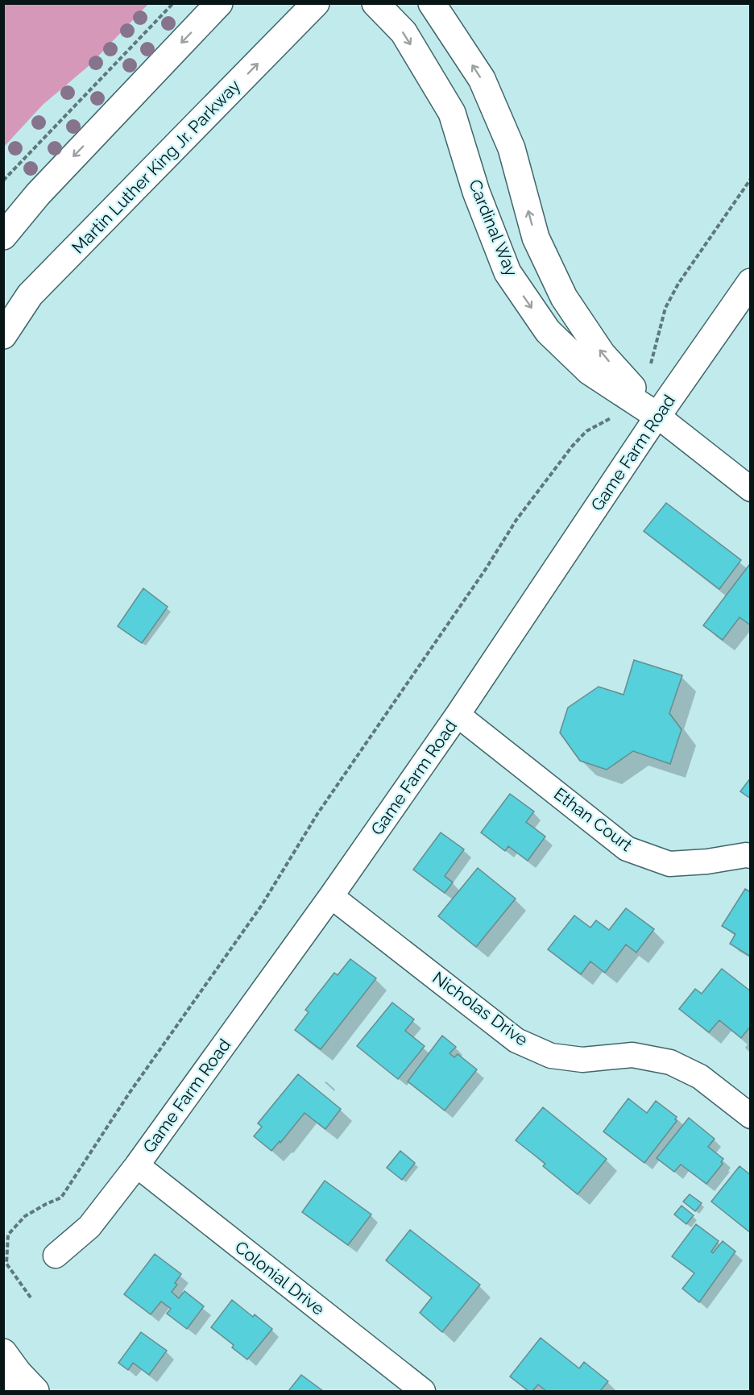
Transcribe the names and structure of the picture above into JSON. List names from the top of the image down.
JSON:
{
  "streets": {
    "street": [
      "Martin Luther King Jr. Parkway",
      "Cardinal Way",
      "Game Farm Road",
      "Ethan Court",
      "Nicholas Drive",
      "Colonial Drive"
    ]
  },
  "crossings": [
    ["Cardinal Way", "Game Farm Road"],
    ["Game Farm Road", "Ethan Court"],
    ["Game Farm Road", "Nicholas Drive"],
    ["Game Farm Road", "Colonial Drive"]
  ]
}
